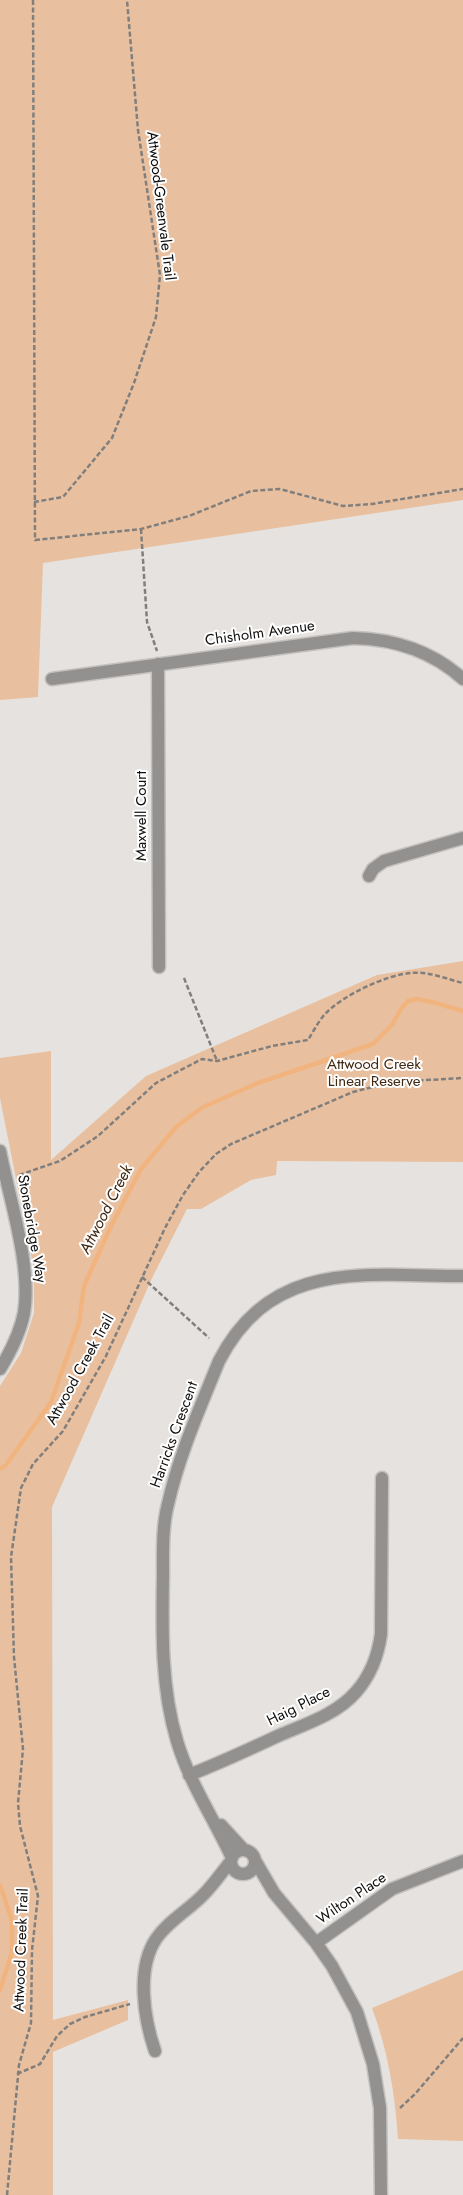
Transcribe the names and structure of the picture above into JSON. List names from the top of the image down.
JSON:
{
  "streets": {
    "street": [
      "Chisholm Avenue",
      "Maxwell Court",
      "Stonebridge Way",
      "Harricks Crescent",
      "Haig Place",
      "Wilton Place"
    ],
    "path": ["Attwood-Greenvale Trail", "Attwood Creek Trail"]
  },
  "crossings": [
    ["Chisholm Avenue", "Maxwell Court"],
    ["Harricks Crescent", "Haig Place"]
  ],
  "water": ["Attwood Creek"],
  "parks": ["Attwood Creek Linear Reserve"]
}
